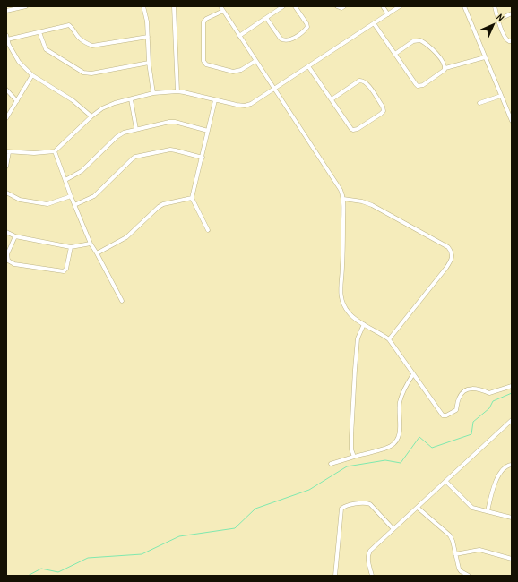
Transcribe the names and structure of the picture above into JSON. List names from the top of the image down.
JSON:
{
  "north": "top right"
}
